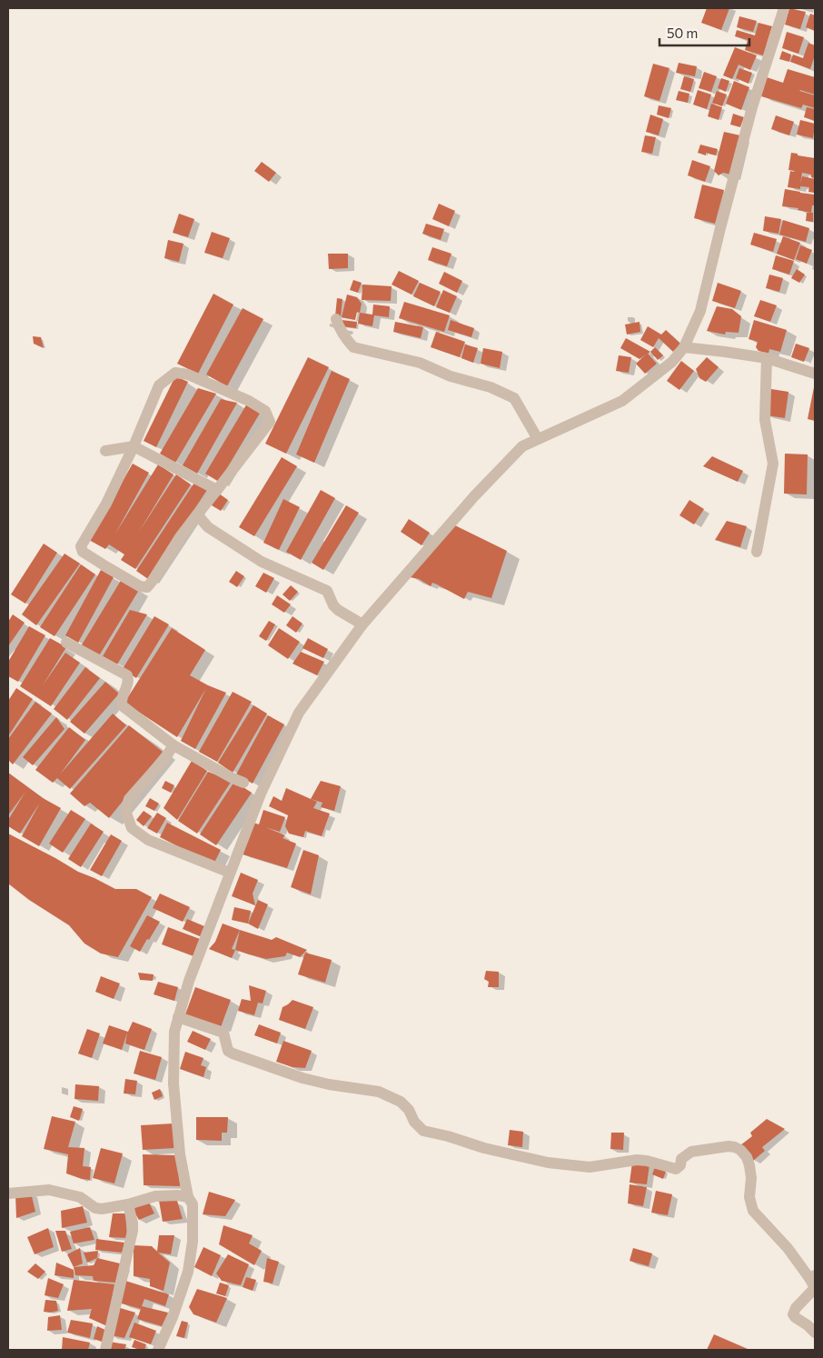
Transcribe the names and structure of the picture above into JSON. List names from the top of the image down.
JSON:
{
  "scale_bar": "50 m"
}
